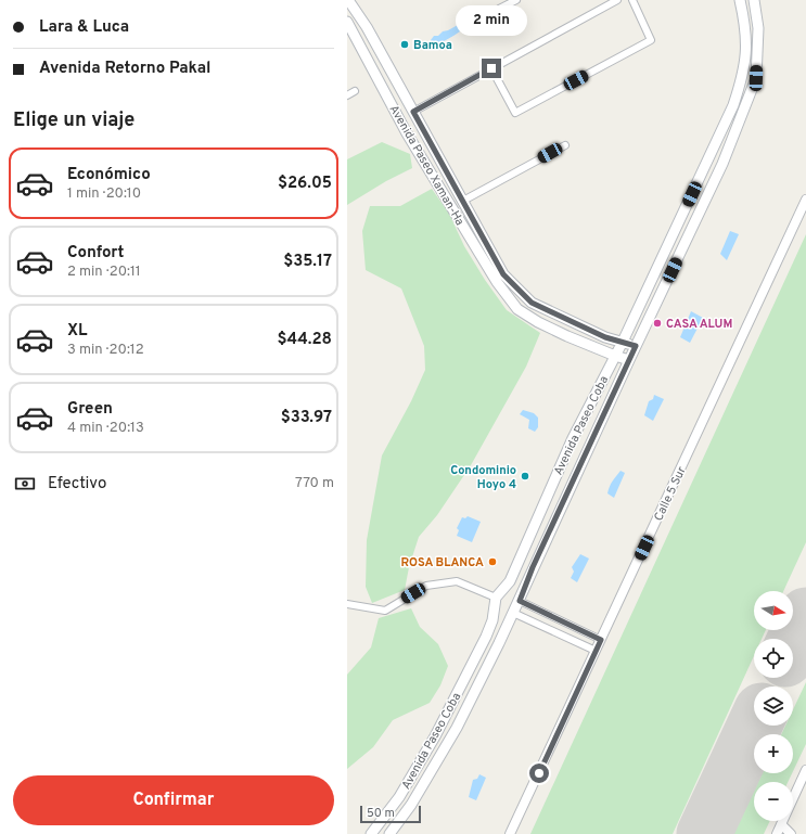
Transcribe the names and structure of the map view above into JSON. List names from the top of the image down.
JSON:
{
  "streets": {
    "main road": ["Avenida Paseo Xaman-Ha", "Avenida Paseo Coba"],
    "street": ["Calle 5 Sur"]
  },
  "crossings": [
    ["Avenida Paseo Xaman-Ha", "Avenida Paseo Coba"]
  ],
  "places": [
    "Bamoa",
    "CASA ALUM",
    "Condominio Hoyo 4",
    "ROSA BLANCA"
  ],
  "scale_bar": "50 m",
  "north": "right",
  "page": {
    "banner": ["Lara & Luca", "Avenida Retorno Pakal"],
    "bubble": "2 min",
    "heading": "Elige un viaje",
    "list": [
      {
        "name": "Económico",
        "note": "1 min · 20:10",
        "value": "$26.05"
      },
      {
        "name": "Confort",
        "note": "2 min · 20:11",
        "value": "$35.17"
      },
      {
        "name": "XL",
        "note": "3 min · 20:12",
        "value": "$44.28"
      },
      {
        "name": "Green",
        "note": "4 min · 20:13",
        "value": "$33.97"
      }
    ],
    "pay": ["Efectivo", "770 m"],
    "map_buttons": ["+", "−"],
    "buttons": "Confirmar",
    "scale": "50 m"
  }
}
